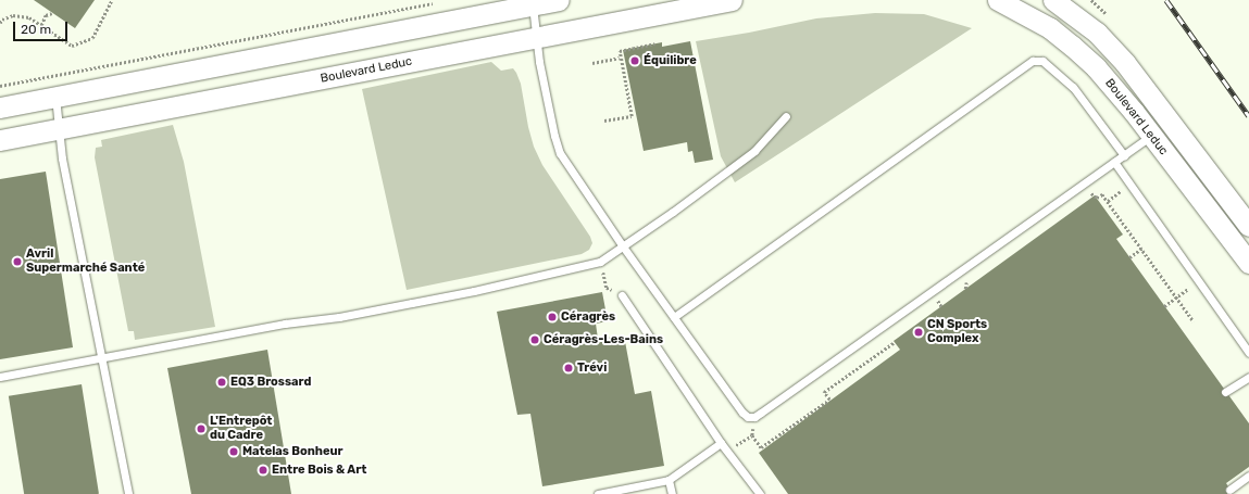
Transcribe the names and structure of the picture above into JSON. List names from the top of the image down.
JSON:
{
  "streets": {
    "street": ["Boulevard Leduc"]
  },
  "places": [
    "Équilibre",
    "Avril Supermarché Santé",
    "Céragrès",
    "CN Sports Complex",
    "Céragrès-Les-Bains",
    "Trévi",
    "EQ3 Brossard",
    "L'Entrepôt du Cadre",
    "Matelas Bonheur",
    "Entre Bois & Art"
  ],
  "scale_bar": "20 m"
}
